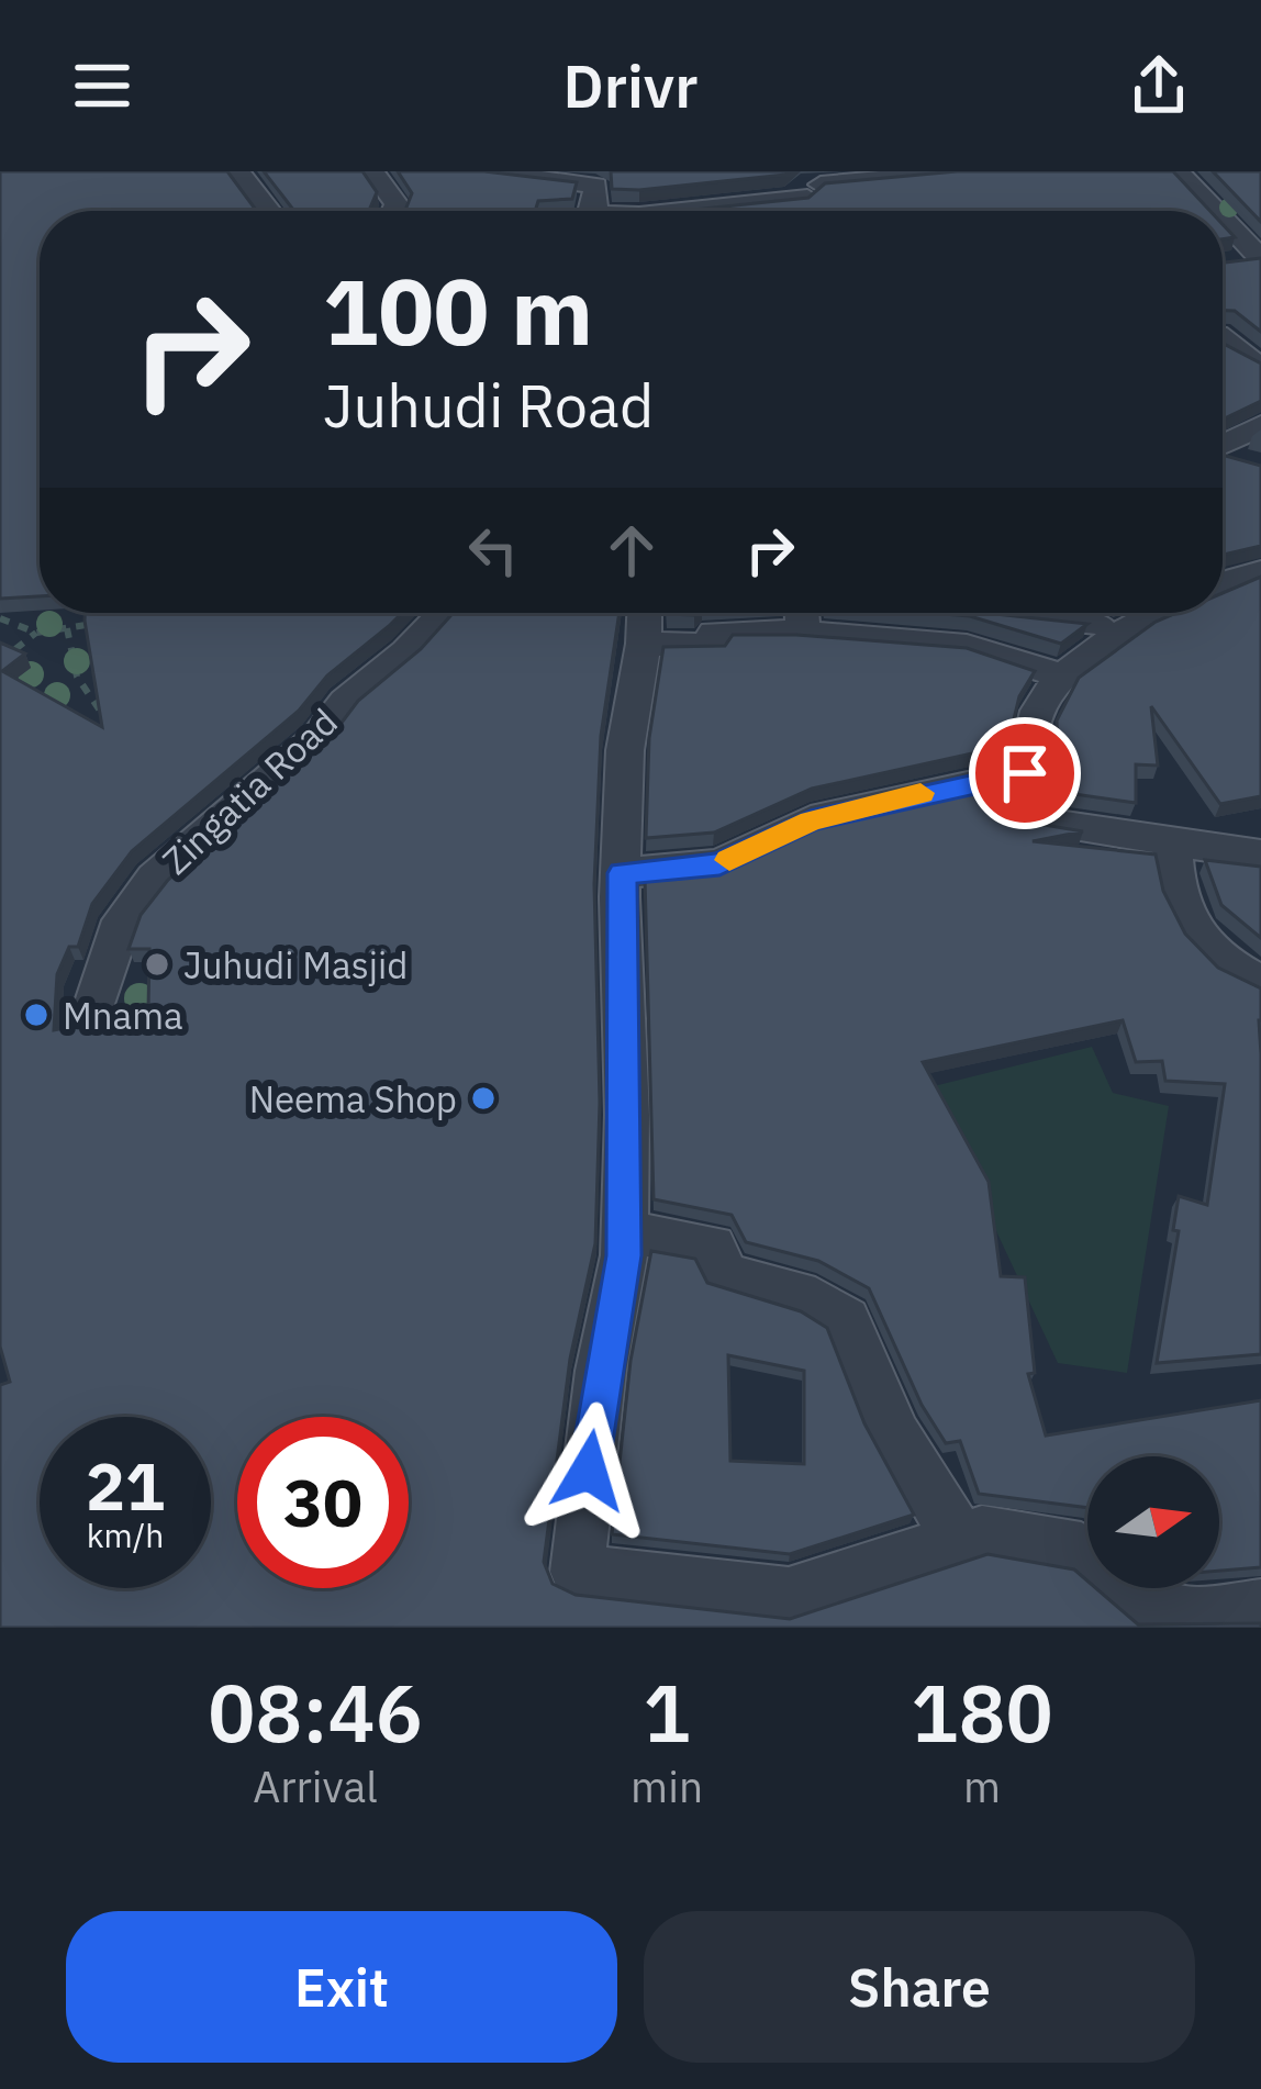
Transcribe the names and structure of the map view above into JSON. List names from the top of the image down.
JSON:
{
  "streets": {
    "street": ["Zingatia Road"]
  },
  "places": ["Juhudi Masjid", "Mnama", "Neema Shop"],
  "north": "right",
  "page": {
    "header": "Drivr",
    "turn": ["100 m", "Juhudi Road"],
    "speed": "21 km/h",
    "limit": "30",
    "eta": [
      "08:46",
      "Arrival",
      "1",
      "min",
      "180",
      "m"
    ],
    "buttons": ["Exit", "Share"]
  }
}
